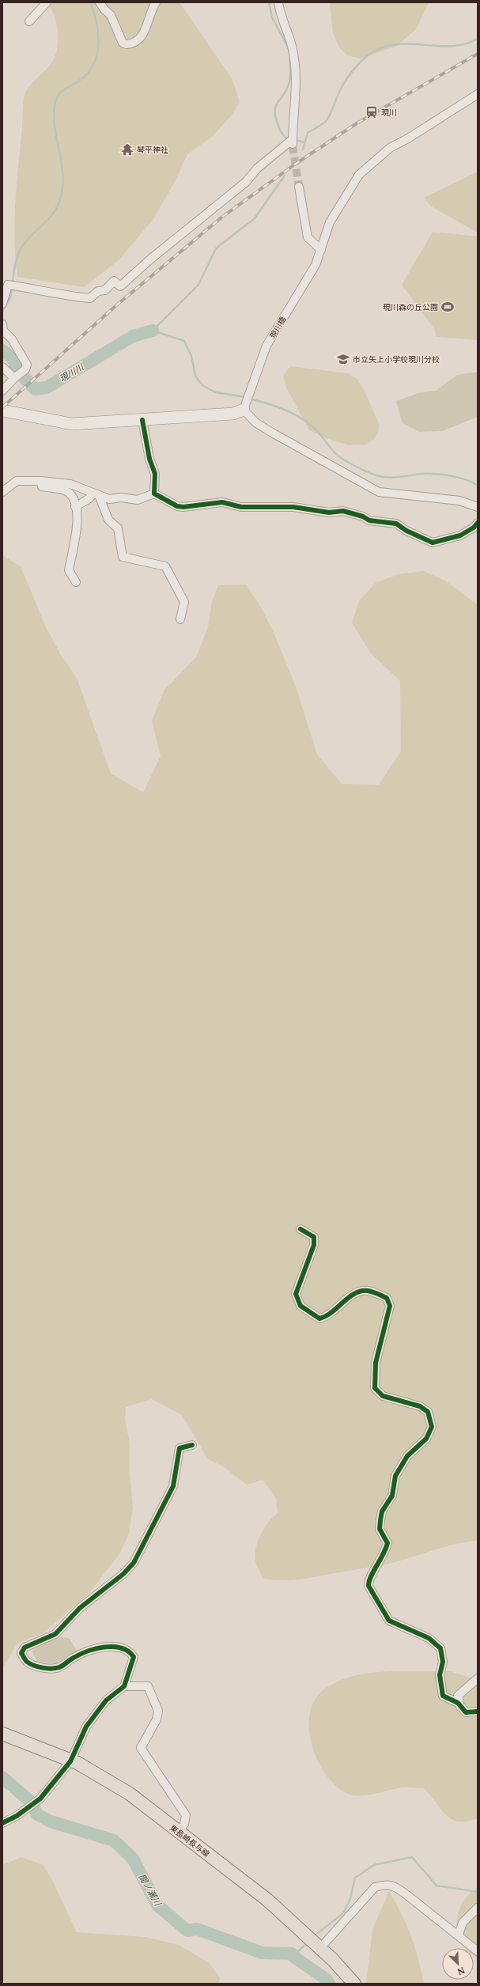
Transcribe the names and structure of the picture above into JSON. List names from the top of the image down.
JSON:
{
  "streets": {
    "main road": ["東長崎長与線"],
    "street": ["現川橋"]
  },
  "water": ["現川川", "間ノ瀬川"],
  "places": {
    "station": ["現川"],
    "temple": ["琴平神社"],
    "sports": ["現川森の丘公園"],
    "school or university": ["市立矢上小学校現川分校"]
  },
  "north": "bottom right"
}
